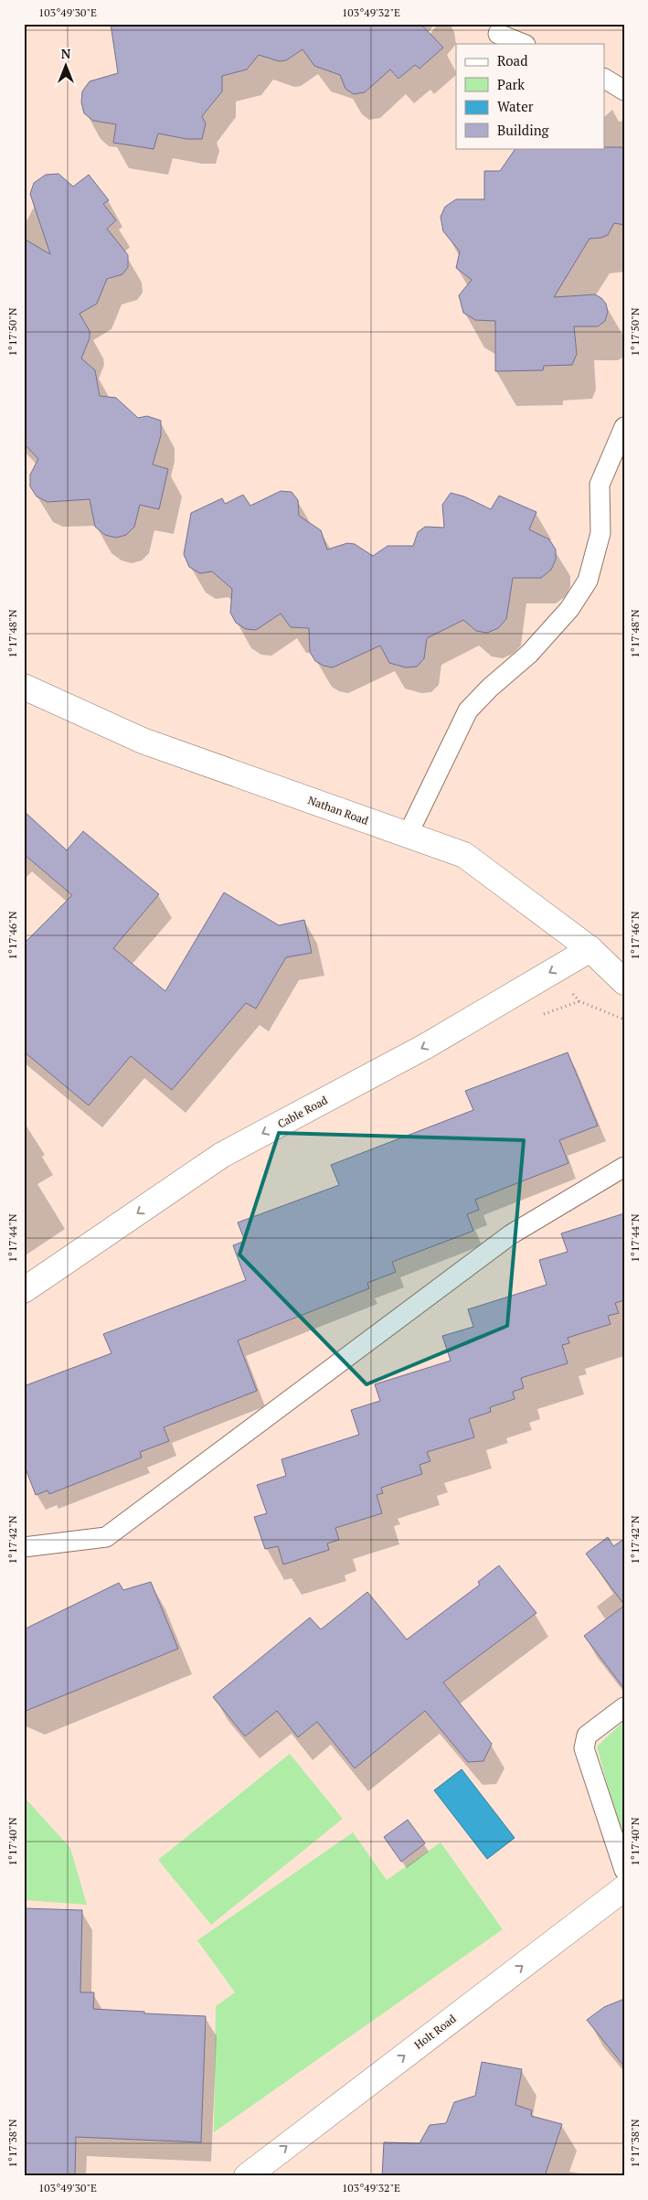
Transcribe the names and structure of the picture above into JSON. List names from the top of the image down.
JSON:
{
  "streets": {
    "street": ["Nathan Road", "Cable Road", "Holt Road"]
  },
  "crossings": [
    ["Nathan Road", "Cable Road"]
  ],
  "one_way": ["Cable Road", "Holt Road"],
  "legend": [
    "Road",
    "Park",
    "Water",
    "Building"
  ],
  "north": "top",
  "coordinates": [
    "103°49'30\"E",
    "103°49'32\"E",
    "1°17'50\"N",
    "1°17'48\"N",
    "1°17'46\"N",
    "1°17'44\"N",
    "1°17'42\"N",
    "1°17'40\"N",
    "1°17'38\"N"
  ]
}
